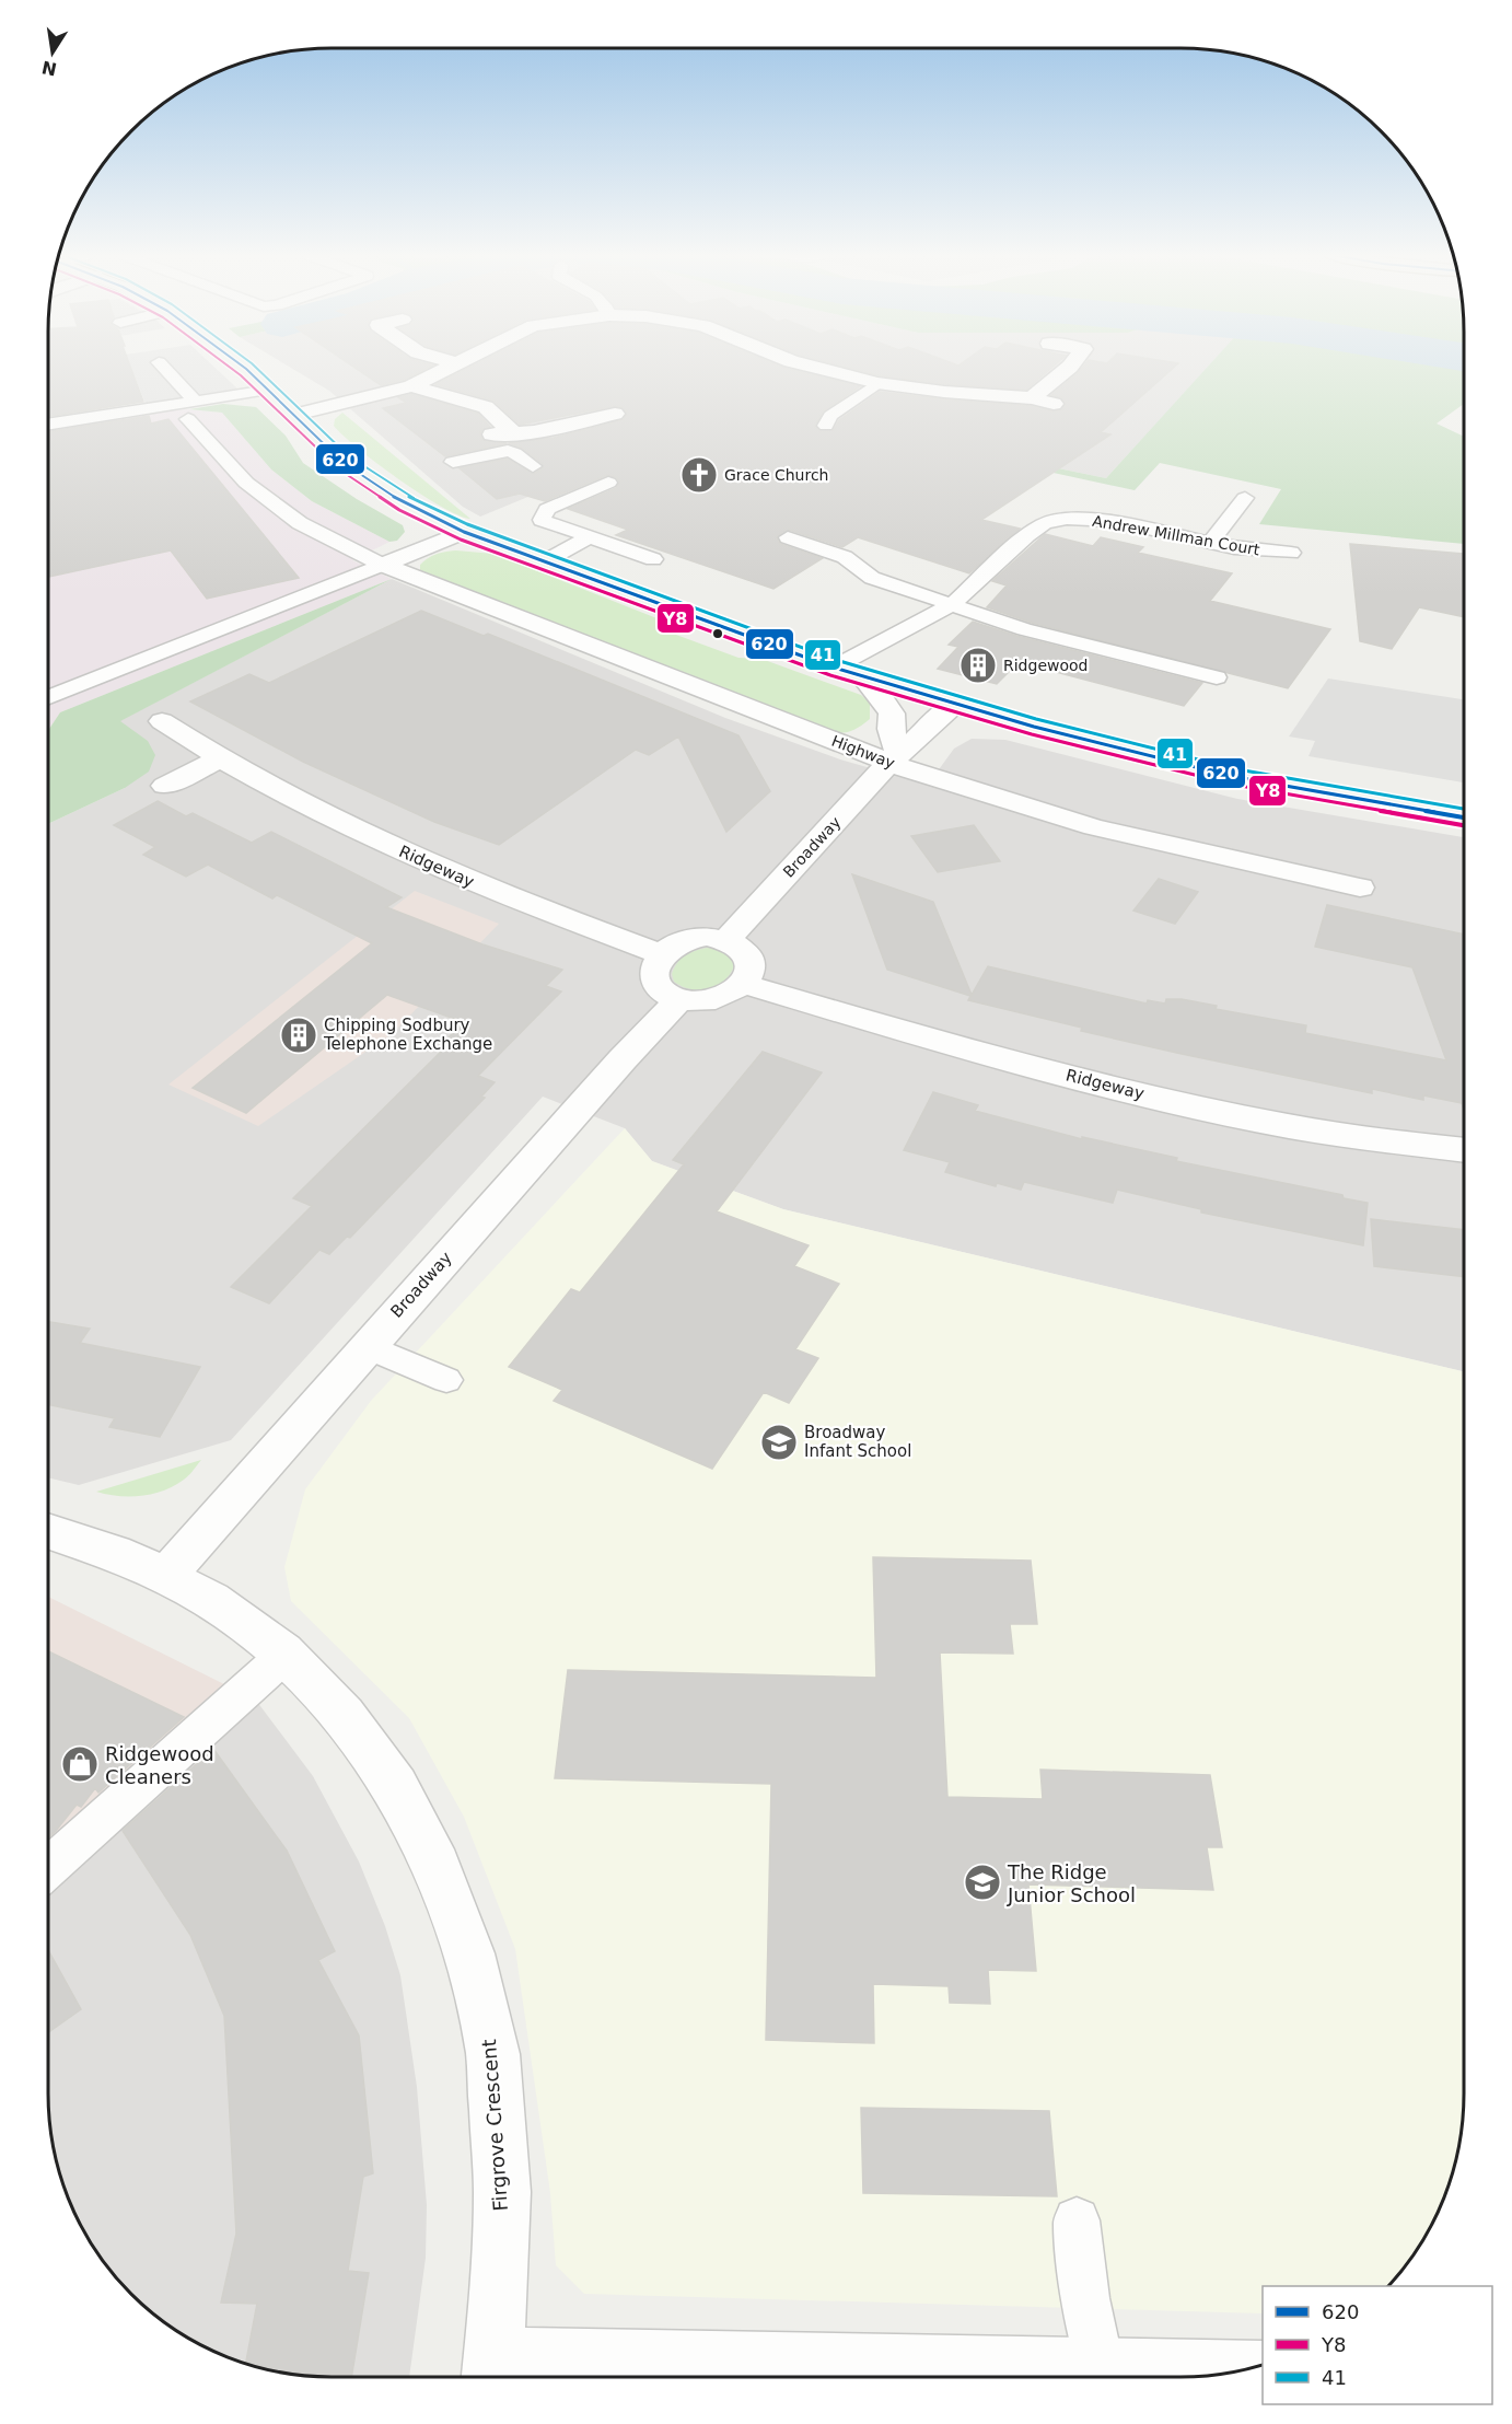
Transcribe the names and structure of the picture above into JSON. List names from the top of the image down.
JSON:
{
  "streets": {
    "street": [
      "Highway",
      "Broadway",
      "Ridgeway",
      "Firgrove Crescent"
    ],
    "lane": ["Andrew Millman Court"]
  },
  "crossings": [
    ["Highway", "Broadway"],
    ["Broadway", "Ridgeway"],
    ["Broadway", "Firgrove Crescent"]
  ],
  "places": {
    "church": ["Grace Church"],
    "building": ["Ridgewood", "Chipping Sodbury Telephone Exchange"],
    "school or university": ["Broadway Infant School", "The Ridge Junior School"],
    "shop": ["Ridgewood Cleaners"]
  },
  "lines": ["transit line 620", "transit line Y8", "transit line 41"],
  "legend": ["620", "Y8", "41"],
  "north": "bottom"
}
